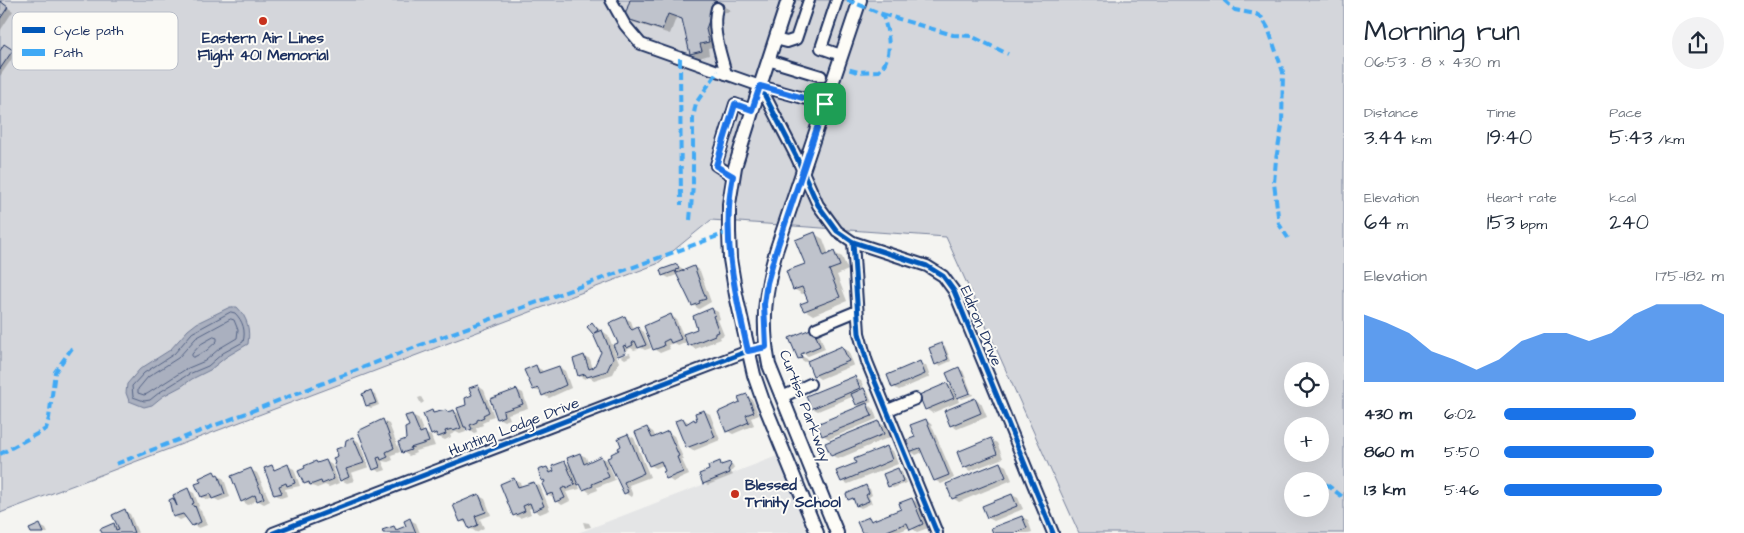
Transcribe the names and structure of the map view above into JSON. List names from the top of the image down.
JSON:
{
  "streets": {
    "main road": ["Curtiss Parkway"],
    "street": ["Eldron Drive", "Hunting Lodge Drive"]
  },
  "crossings": [
    ["Eldron Drive", "Curtiss Parkway"],
    ["Curtiss Parkway", "Hunting Lodge Drive"]
  ],
  "places": ["Eastern Air Lines Flight 401 Memorial", "Blessed Trinity School"],
  "legend": ["Cycle path", "Path"],
  "page": {
    "heading": ["Morning run", "06:53 · 8 × 430 m"],
    "stats": [
      ["Distance", "3.44 km"],
      ["Time", "19:40"],
      ["Pace", "5:43 /km"],
      ["Elevation", "64 m"],
      ["Heart rate", "153 bpm"],
      ["kcal", "240"]
    ],
    "chart": ["Elevation", "175–182 m"],
    "map_buttons": ["+", "−"],
    "list": [
      {
        "name": "430 m",
        "note": "6:02"
      },
      {
        "name": "860 m",
        "note": "5:50"
      },
      {
        "name": "1.3 km",
        "note": "5:46"
      }
    ]
  }
}
